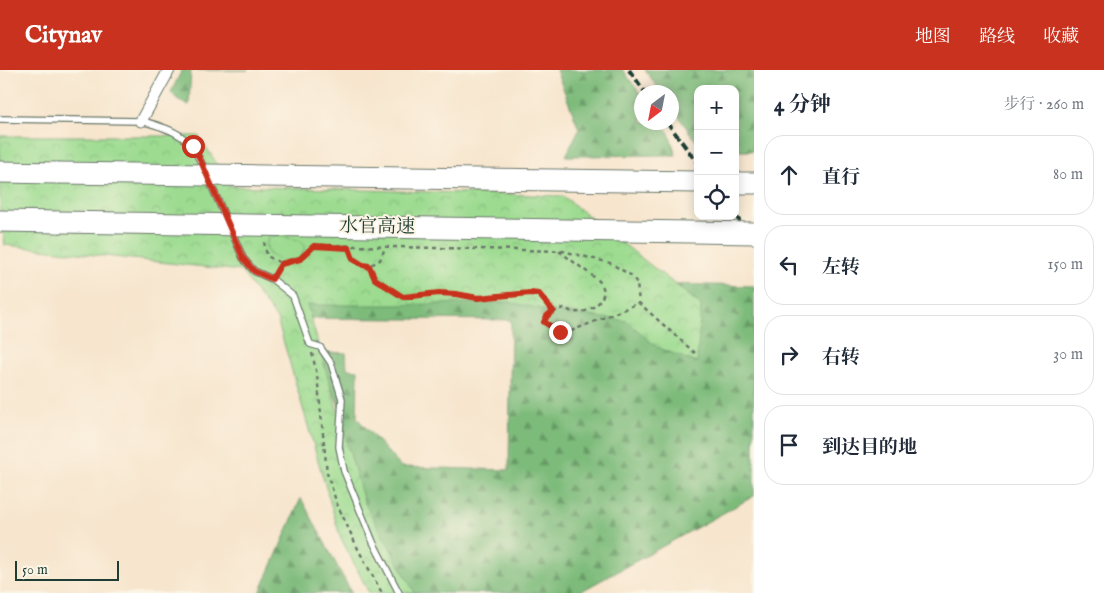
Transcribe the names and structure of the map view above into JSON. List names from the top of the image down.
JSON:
{
  "streets": {
    "highway": ["水官高速"]
  },
  "scale_bar": "50 m",
  "north": "bottom left",
  "page": {
    "header": "Citynav",
    "nav": ["地图", "路线", "收藏"],
    "heading": ["4 分钟", "步行 · 260 m"],
    "map_buttons": ["+", "−"],
    "list": [
      ["直行", "80 m"],
      ["左转", "150 m"],
      ["右转", "30 m"],
      "到达目的地"
    ],
    "scale": "50 m"
  }
}
